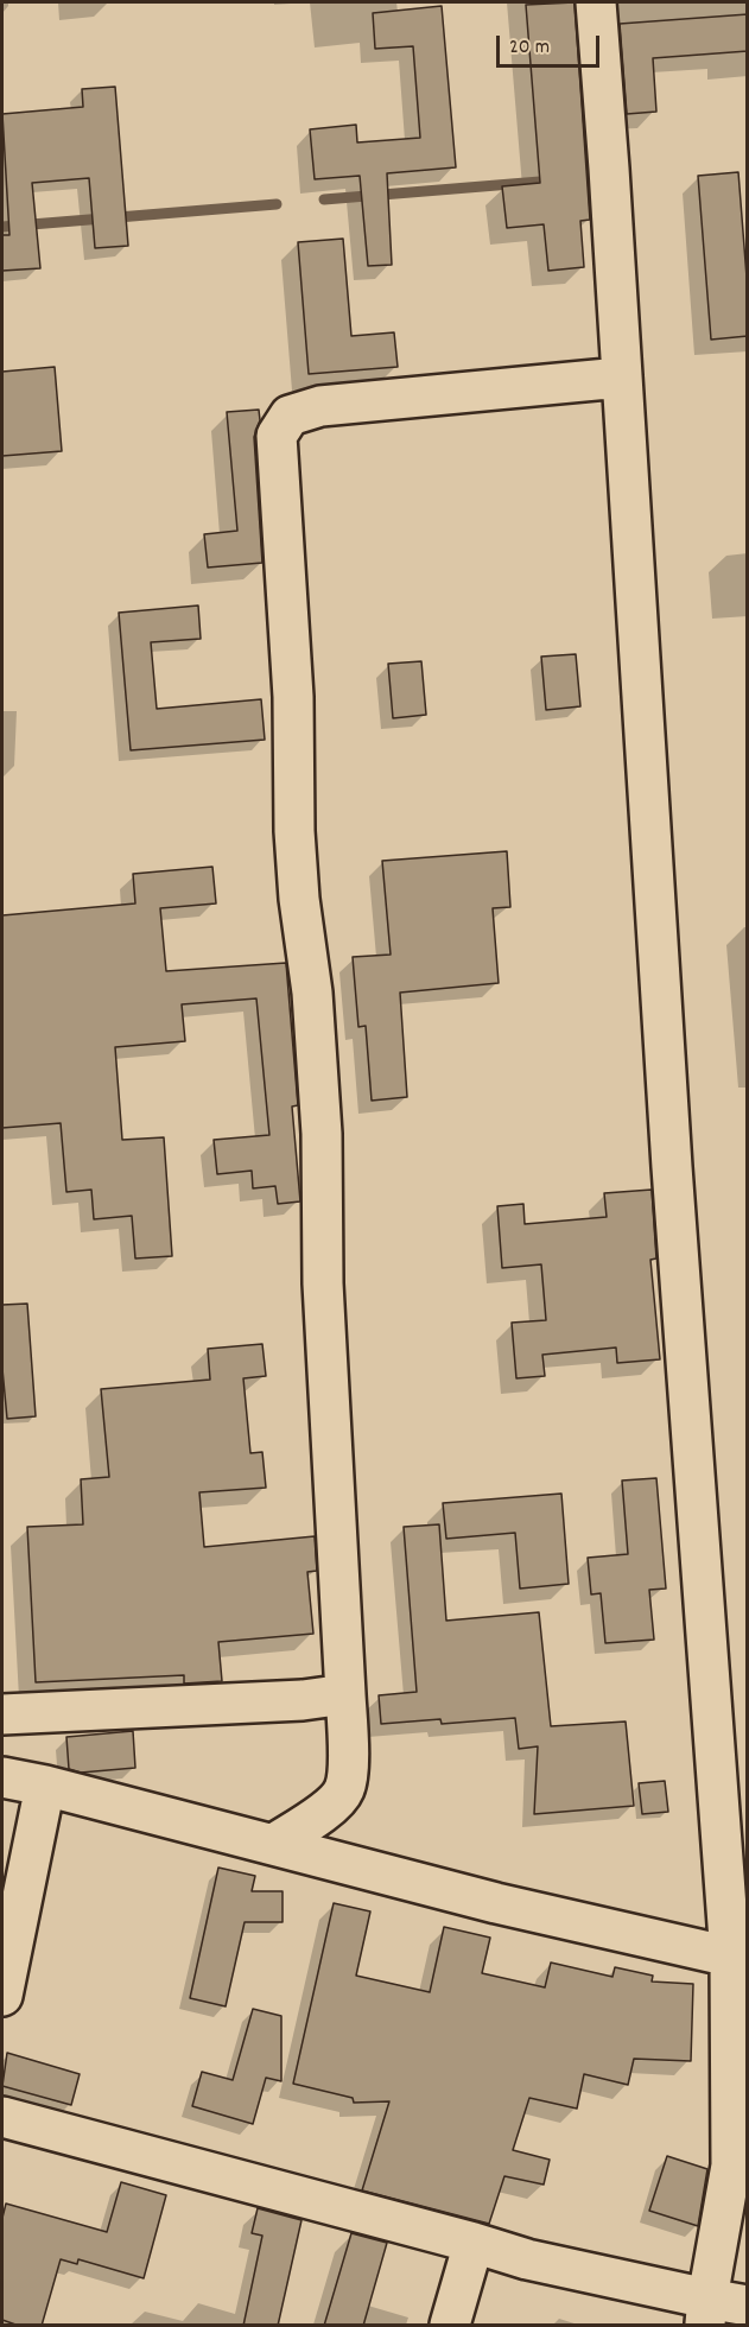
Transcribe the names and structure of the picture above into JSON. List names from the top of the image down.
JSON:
{
  "scale_bar": "20 m"
}
